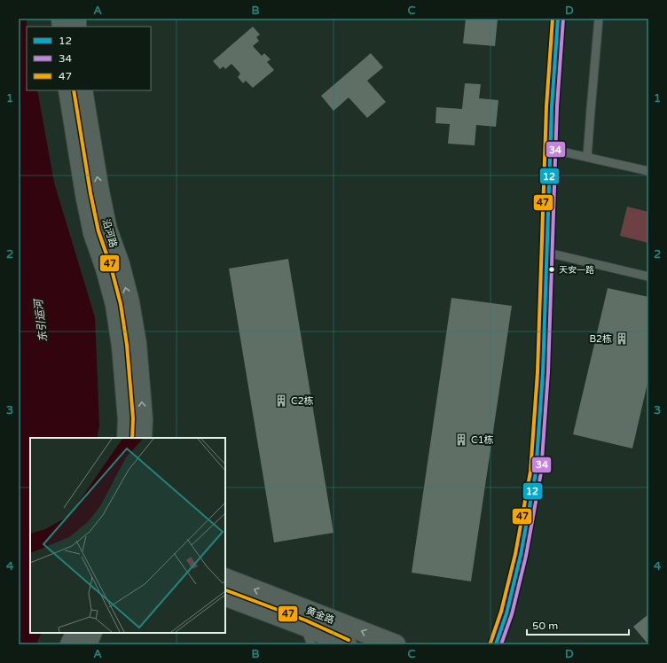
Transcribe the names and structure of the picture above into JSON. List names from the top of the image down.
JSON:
{
  "streets": {
    "main road": ["沿河路", "黄金路"]
  },
  "water": ["东引运河"],
  "places": {
    "other": ["天安一路"],
    "building": ["B2栋", "C2栋", "C1栋"]
  },
  "lines": ["transit line 12", "transit line 34", "transit line 47"],
  "legend": ["12", "34", "47"],
  "scale_bar": "50 m",
  "grid": {
    "columns": [
      "A",
      "B",
      "C",
      "D"
    ],
    "rows": [
      "1",
      "2",
      "3",
      "4"
    ]
  }
}
